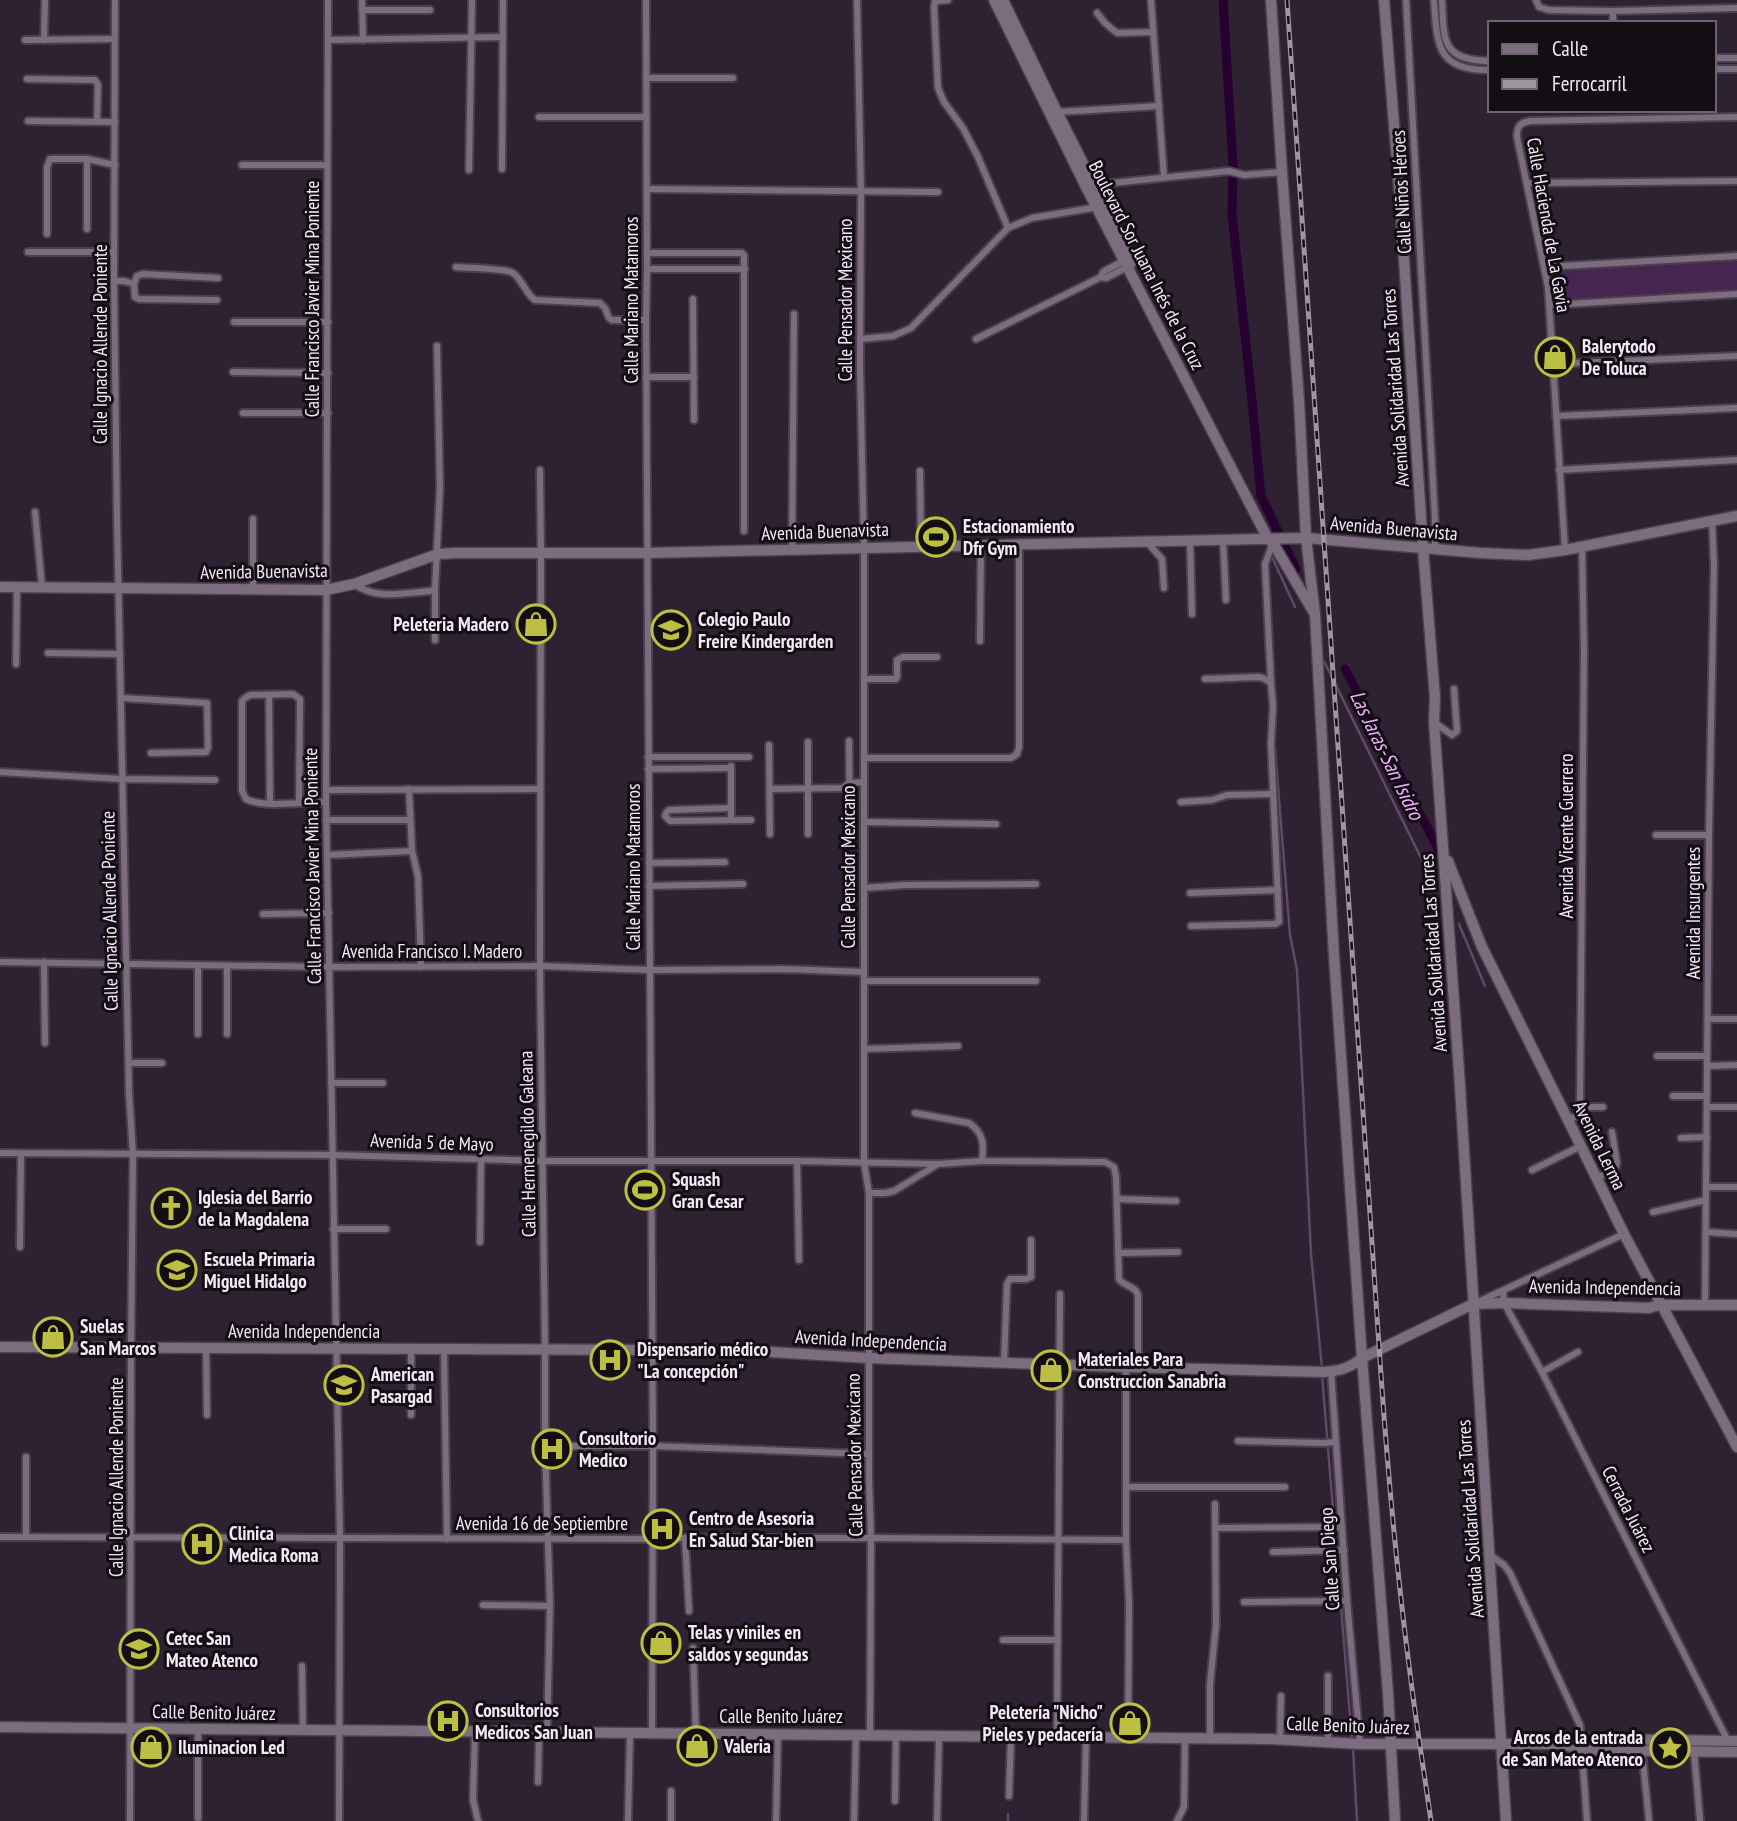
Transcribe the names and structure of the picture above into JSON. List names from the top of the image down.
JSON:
{
  "streets": {
    "main road": [
      "Boulevard Sor Juana Inés de la Cruz",
      "Avenida Solidaridad Las Torres",
      "Avenida Buenavista",
      "Avenida Lerma",
      "Avenida Independencia",
      "Calle Benito Juárez"
    ],
    "street": [
      "Calle Niños Héroes",
      "Calle Hacienda de La Gavia",
      "Calle Francisco Javier Mina Poniente",
      "Calle Mariano Matamoros",
      "Calle Pensador Mexicano",
      "Calle Ignacio Allende Poniente",
      "Avenida Vicente Guerrero",
      "Avenida Insurgentes",
      "Avenida Francisco I. Madero",
      "Avenida 5 de Mayo",
      "Calle Hermenegildo Galeana",
      "Cerrada Juárez",
      "Avenida 16 de Septiembre",
      "Calle San Diego"
    ]
  },
  "crossings": [
    ["Calle Niños Héroes", "Avenida Buenavista"],
    ["Calle Hacienda de La Gavia", "Avenida Buenavista"],
    ["Boulevard Sor Juana Inés de la Cruz", "Avenida Buenavista"],
    ["Calle Francisco Javier Mina Poniente", "Avenida Buenavista"],
    ["Calle Francisco Javier Mina Poniente", "Avenida Francisco I. Madero"],
    ["Calle Francisco Javier Mina Poniente", "Avenida 5 de Mayo"],
    ["Calle Francisco Javier Mina Poniente", "Avenida Independencia"],
    ["Calle Francisco Javier Mina Poniente", "Avenida 16 de Septiembre"],
    ["Calle Francisco Javier Mina Poniente", "Calle Benito Juárez"],
    ["Calle Mariano Matamoros", "Avenida Buenavista"],
    ["Calle Mariano Matamoros", "Avenida Francisco I. Madero"],
    ["Calle Mariano Matamoros", "Avenida 5 de Mayo"],
    ["Calle Mariano Matamoros", "Avenida Independencia"],
    ["Calle Mariano Matamoros", "Avenida 16 de Septiembre"],
    ["Calle Mariano Matamoros", "Calle Benito Juárez"],
    ["Calle Pensador Mexicano", "Avenida Buenavista"],
    ["Calle Pensador Mexicano", "Avenida Francisco I. Madero"],
    ["Calle Pensador Mexicano", "Avenida 5 de Mayo"],
    ["Calle Pensador Mexicano", "Avenida Independencia"],
    ["Calle Pensador Mexicano", "Avenida 16 de Septiembre"],
    ["Calle Pensador Mexicano", "Calle Benito Juárez"],
    ["Calle Ignacio Allende Poniente", "Avenida Buenavista"],
    ["Calle Ignacio Allende Poniente", "Avenida Francisco I. Madero"],
    ["Calle Ignacio Allende Poniente", "Avenida 5 de Mayo"],
    ["Calle Ignacio Allende Poniente", "Avenida Independencia"],
    ["Calle Ignacio Allende Poniente", "Avenida 16 de Septiembre"],
    ["Calle Ignacio Allende Poniente", "Calle Benito Juárez"],
    ["Avenida Solidaridad Las Torres", "Avenida Buenavista"],
    ["Avenida Solidaridad Las Torres", "Avenida Lerma"],
    ["Avenida Solidaridad Las Torres", "Avenida Independencia"],
    ["Avenida Solidaridad Las Torres", "Calle Benito Juárez"],
    ["Avenida Buenavista", "Avenida Vicente Guerrero"],
    ["Avenida Buenavista", "Avenida Insurgentes"],
    ["Avenida Buenavista", "Calle Hermenegildo Galeana"],
    ["Avenida Insurgentes", "Avenida Independencia"],
    ["Avenida Francisco I. Madero", "Calle Hermenegildo Galeana"],
    ["Avenida 5 de Mayo", "Calle Hermenegildo Galeana"],
    ["Calle Hermenegildo Galeana", "Avenida Independencia"],
    ["Calle Hermenegildo Galeana", "Avenida 16 de Septiembre"],
    ["Calle Hermenegildo Galeana", "Calle Benito Juárez"],
    ["Avenida Lerma", "Avenida Independencia"],
    ["Avenida Independencia", "Cerrada Juárez"],
    ["Avenida Independencia", "Calle San Diego"],
    ["Cerrada Juárez", "Calle Benito Juárez"],
    ["Calle San Diego", "Calle Benito Juárez"]
  ],
  "water": ["Las Jaras-San Isidro"],
  "places": {
    "shop": [
      "Balerytodo De Toluca",
      "Peleteria Madero",
      "Suelas San Marcos",
      "Materiales Para Construccion Sanabria",
      "Telas y viniles en saldos y segundas",
      "Peletería \"Nicho\" Pieles y pedacería",
      "Valeria",
      "Iluminacion Led"
    ],
    "sports": ["Estacionamiento Dfr Gym", "Squash Gran Cesar"],
    "school or university": [
      "Colegio Paulo Freire Kindergarden",
      "Escuela Primaria Miguel Hidalgo",
      "American Pasargad",
      "Cetec San Mateo Atenco"
    ],
    "church": ["Iglesia del Barrio de la Magdalena"],
    "hospital": [
      "Dispensario médico \"La concepción\"",
      "Consultorio Medico",
      "Centro de Asesoria En Salud Star-bien",
      "Clinica Medica Roma",
      "Consultorios Medicos San Juan"
    ],
    "place": ["Arcos de la entrada de San Mateo Atenco"]
  },
  "legend": ["Calle", "Ferrocarril"]
}
